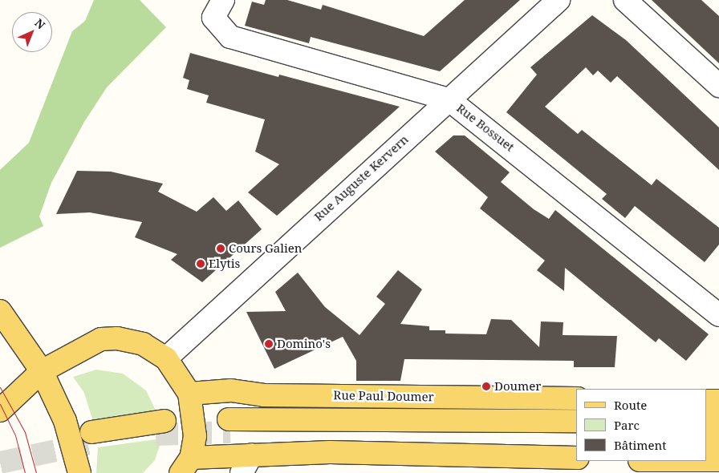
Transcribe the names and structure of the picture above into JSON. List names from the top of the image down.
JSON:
{
  "streets": {
    "main road": ["Rue Paul Doumer"],
    "street": ["Rue Bossuet", "Rue Auguste Kervern"]
  },
  "crossings": [
    ["Rue Bossuet", "Rue Auguste Kervern"]
  ],
  "places": [
    "Cours Galien",
    "Elytis",
    "Domino's",
    "Doumer"
  ],
  "legend": ["Route", "Parc", "Bâtiment"],
  "north": "top right"
}
